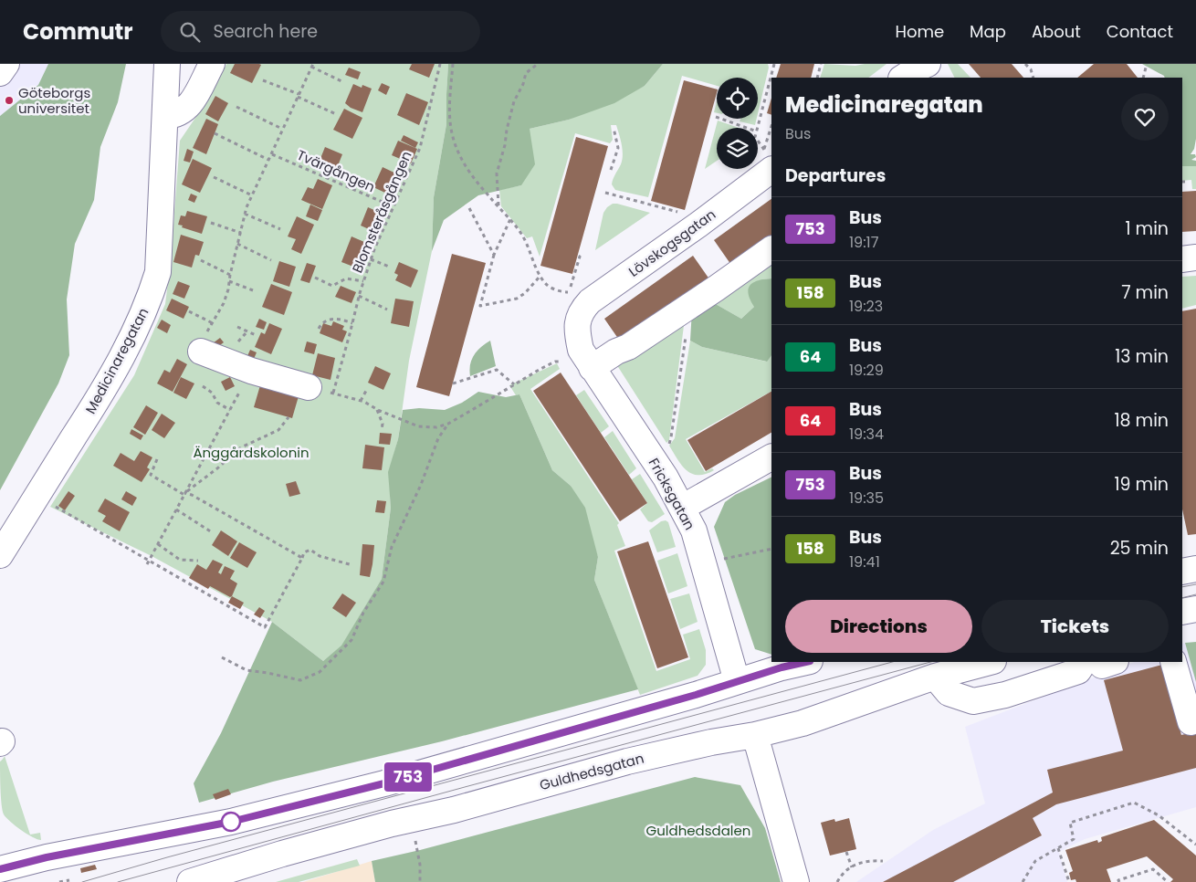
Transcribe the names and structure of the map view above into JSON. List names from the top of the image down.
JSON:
{
  "streets": {
    "street": [
      "Lövskogsgatan",
      "Medicinaregatan",
      "Fricksgatan",
      "Guldhedsgatan"
    ],
    "path": ["Tvärgången", "Blomsteråsgången"]
  },
  "crossings": [
    ["Tvärgången", "Blomsteråsgången"],
    ["Lövskogsgatan", "Fricksgatan"]
  ],
  "parks": ["Änggårdskolonin", "Guldhedsdalen"],
  "places": ["Göteborgs universitet"],
  "lines": ["bus line 753"],
  "page": {
    "header": "Commutr",
    "search": "Search here",
    "nav": [
      "Home",
      "Map",
      "About",
      "Contact"
    ],
    "on_map": "753",
    "heading": [
      ["Medicinaregatan", "Bus"],
      "Departures"
    ],
    "list": [
      {
        "mark": "753",
        "name": "Bus",
        "note": "19:17",
        "value": "1 min"
      },
      {
        "mark": "158",
        "name": "Bus",
        "note": "19:23",
        "value": "7 min"
      },
      {
        "mark": "64",
        "name": "Bus",
        "note": "19:29",
        "value": "13 min"
      },
      {
        "mark": "64",
        "name": "Bus",
        "note": "19:34",
        "value": "18 min"
      },
      {
        "mark": "753",
        "name": "Bus",
        "note": "19:35",
        "value": "19 min"
      },
      {
        "mark": "158",
        "name": "Bus",
        "note": "19:41",
        "value": "25 min"
      }
    ],
    "buttons": ["Directions", "Tickets"]
  }
}
